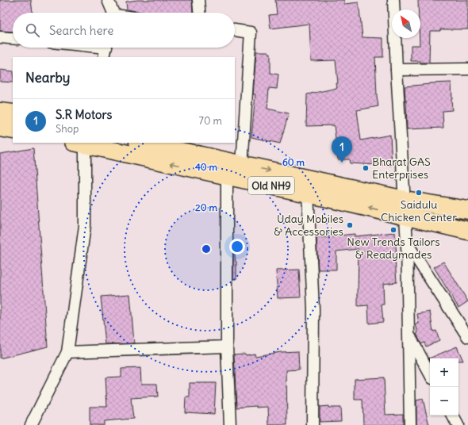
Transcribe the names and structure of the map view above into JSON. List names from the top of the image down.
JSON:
{
  "streets": {
    "main road": ["Old NH9"]
  },
  "places": [
    "Bharat GAS Enterprises",
    "Saidulu Chicken Center",
    "Uday Mobiles & Accessories",
    "New Trends Tailors & Readymades"
  ],
  "north": "top left",
  "page": {
    "search": "Search here",
    "heading": "Nearby",
    "list": [
      {
        "mark": "1",
        "name": "S.R Motors",
        "note": "Shop",
        "value": "70 m"
      }
    ],
    "pins": "1",
    "map_buttons": ["+", "−"]
  },
  "rings": ["60 m", "40 m", "20 m"]
}
